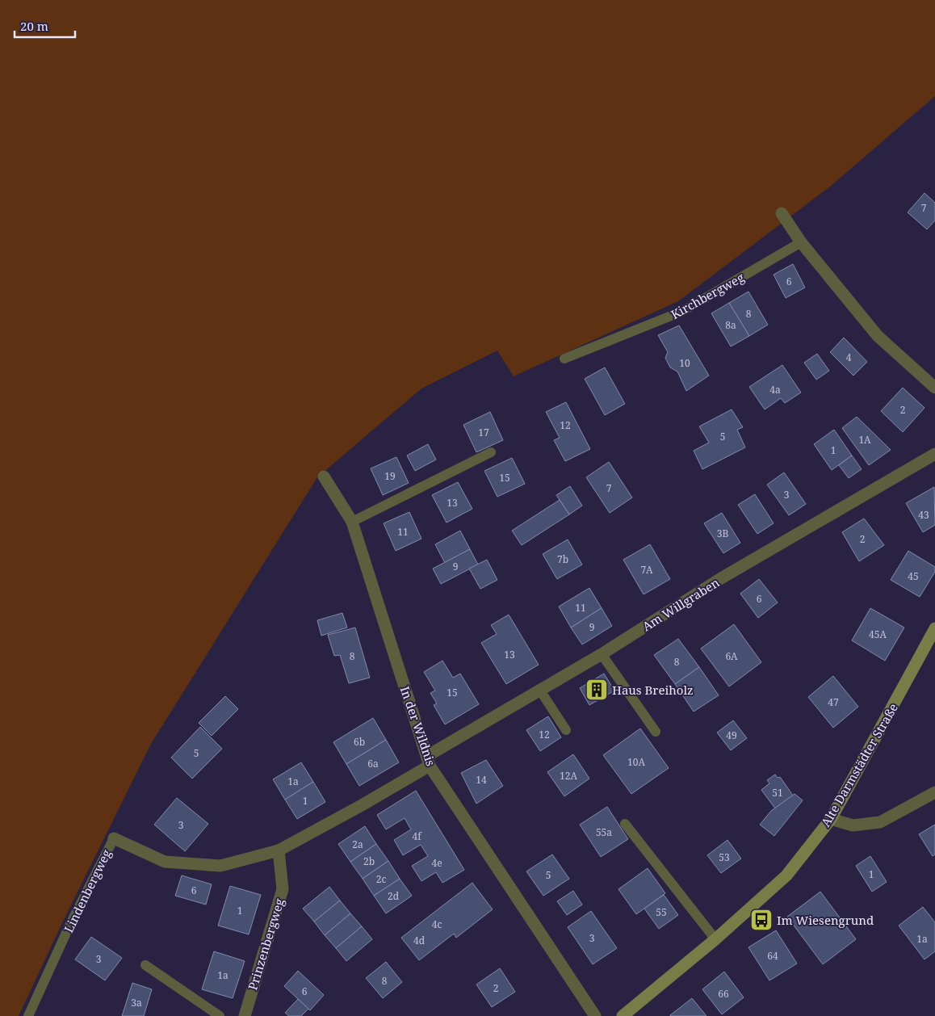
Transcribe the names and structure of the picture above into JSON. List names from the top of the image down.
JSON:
{
  "streets": {
    "street": [
      "Am Willgraben",
      "In der Wildnis",
      "Alte Darmstädter Straße",
      "Lindenbergweg",
      "Prinzenbergweg"
    ],
    "lane": ["Kirchbergweg"]
  },
  "crossings": [
    ["Am Willgraben", "In der Wildnis"],
    ["Am Willgraben", "Lindenbergweg"],
    ["In der Wildnis", "Lindenbergweg"],
    ["Lindenbergweg", "Prinzenbergweg"]
  ],
  "places": {
    "building": ["Haus Breiholz"],
    "bus stop": ["Im Wiesengrund"]
  },
  "house_numbers": [
    "7",
    "6",
    "8",
    "8a",
    "4",
    "10",
    "4a",
    "2",
    "12",
    "17",
    "5",
    "1A",
    "1",
    "19",
    "15",
    "7",
    "3",
    "13",
    "43",
    "11",
    "3B",
    "2",
    "7b",
    "9",
    "7A",
    "45",
    "6",
    "11",
    "9",
    "45A",
    "13",
    "8",
    "6A",
    "8",
    "15",
    "47",
    "12",
    "49",
    "6b",
    "5",
    "10A",
    "6a",
    "12A",
    "14",
    "1a",
    "51",
    "1",
    "3",
    "55a",
    "4f",
    "2a",
    "53",
    "2b",
    "4e",
    "1",
    "5",
    "2c",
    "6",
    "2d",
    "1",
    "55",
    "4c",
    "3",
    "1a",
    "4d",
    "64",
    "3",
    "1a",
    "8",
    "2",
    "6",
    "66",
    "3a"
  ],
  "scale_bar": "20 m"
}
